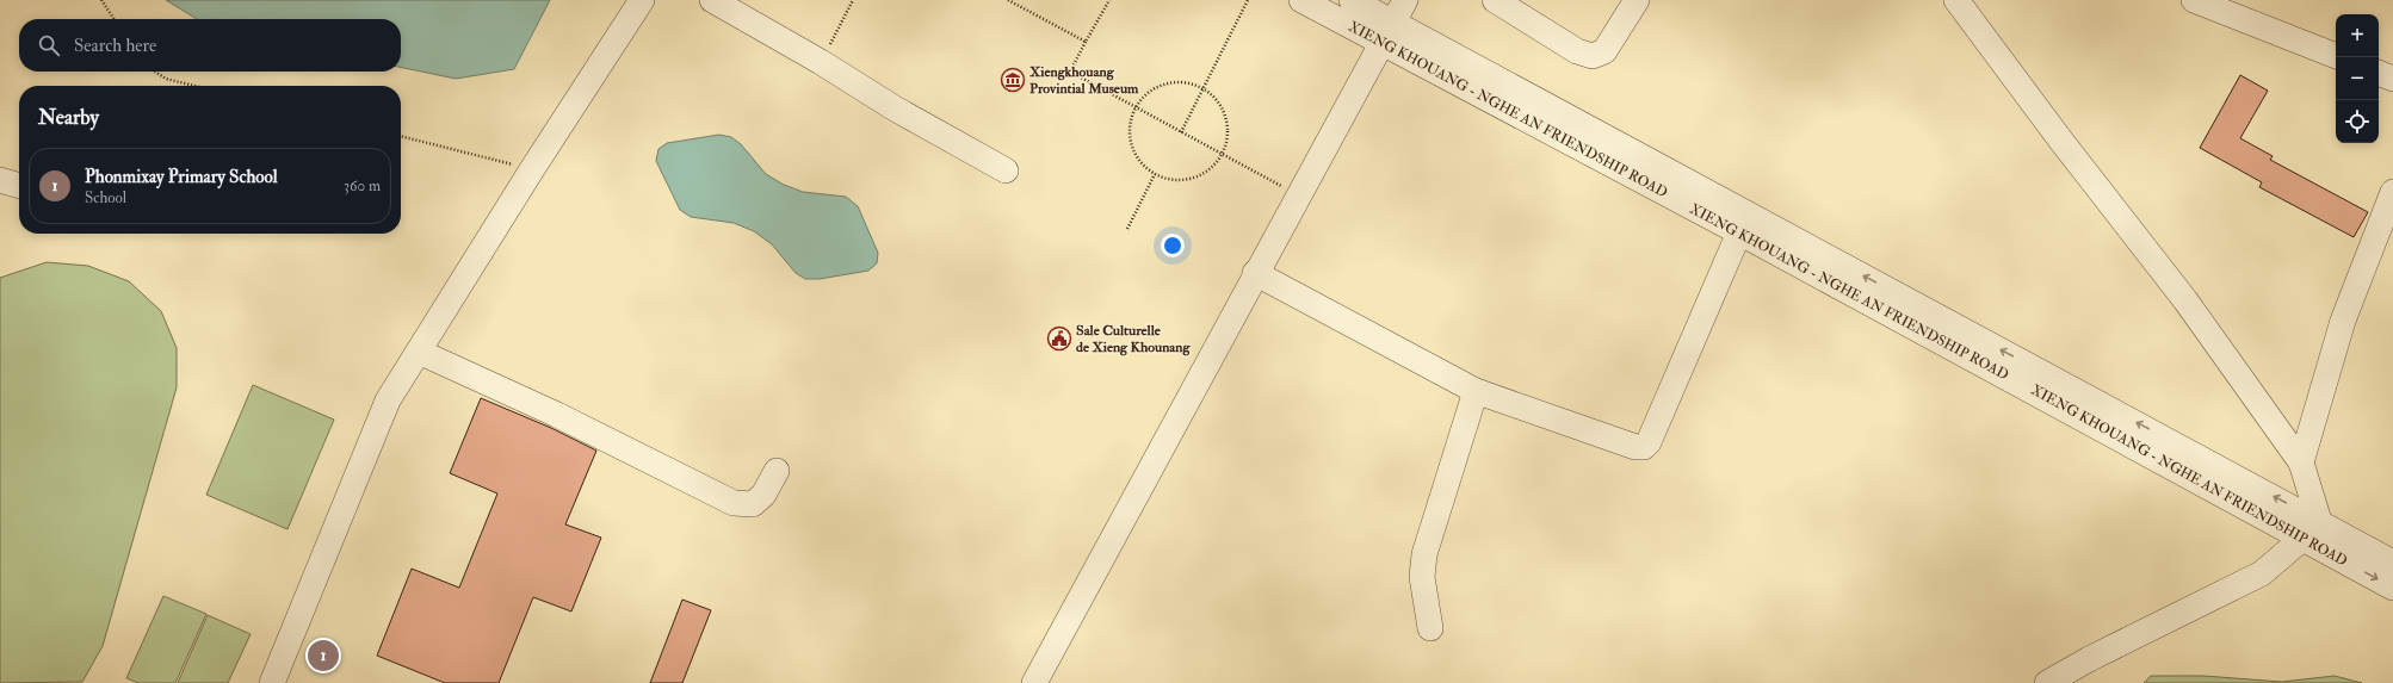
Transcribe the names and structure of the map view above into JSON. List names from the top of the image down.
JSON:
{
  "streets": {
    "street": ["XIENG KHOUANG - NGHE AN FRIENDSHIP ROAD"]
  },
  "places": {
    "museum": ["Xiengkhouang Provintial Museum"],
    "public building": ["Sale Culturelle de Xieng Khounang"]
  },
  "page": {
    "map_buttons": ["+", "−"],
    "search": "Search here",
    "heading": "Nearby",
    "list": [
      {
        "mark": "1",
        "name": "Phonmixay Primary School",
        "note": "School",
        "value": "360 m"
      }
    ],
    "pins": "1"
  }
}
